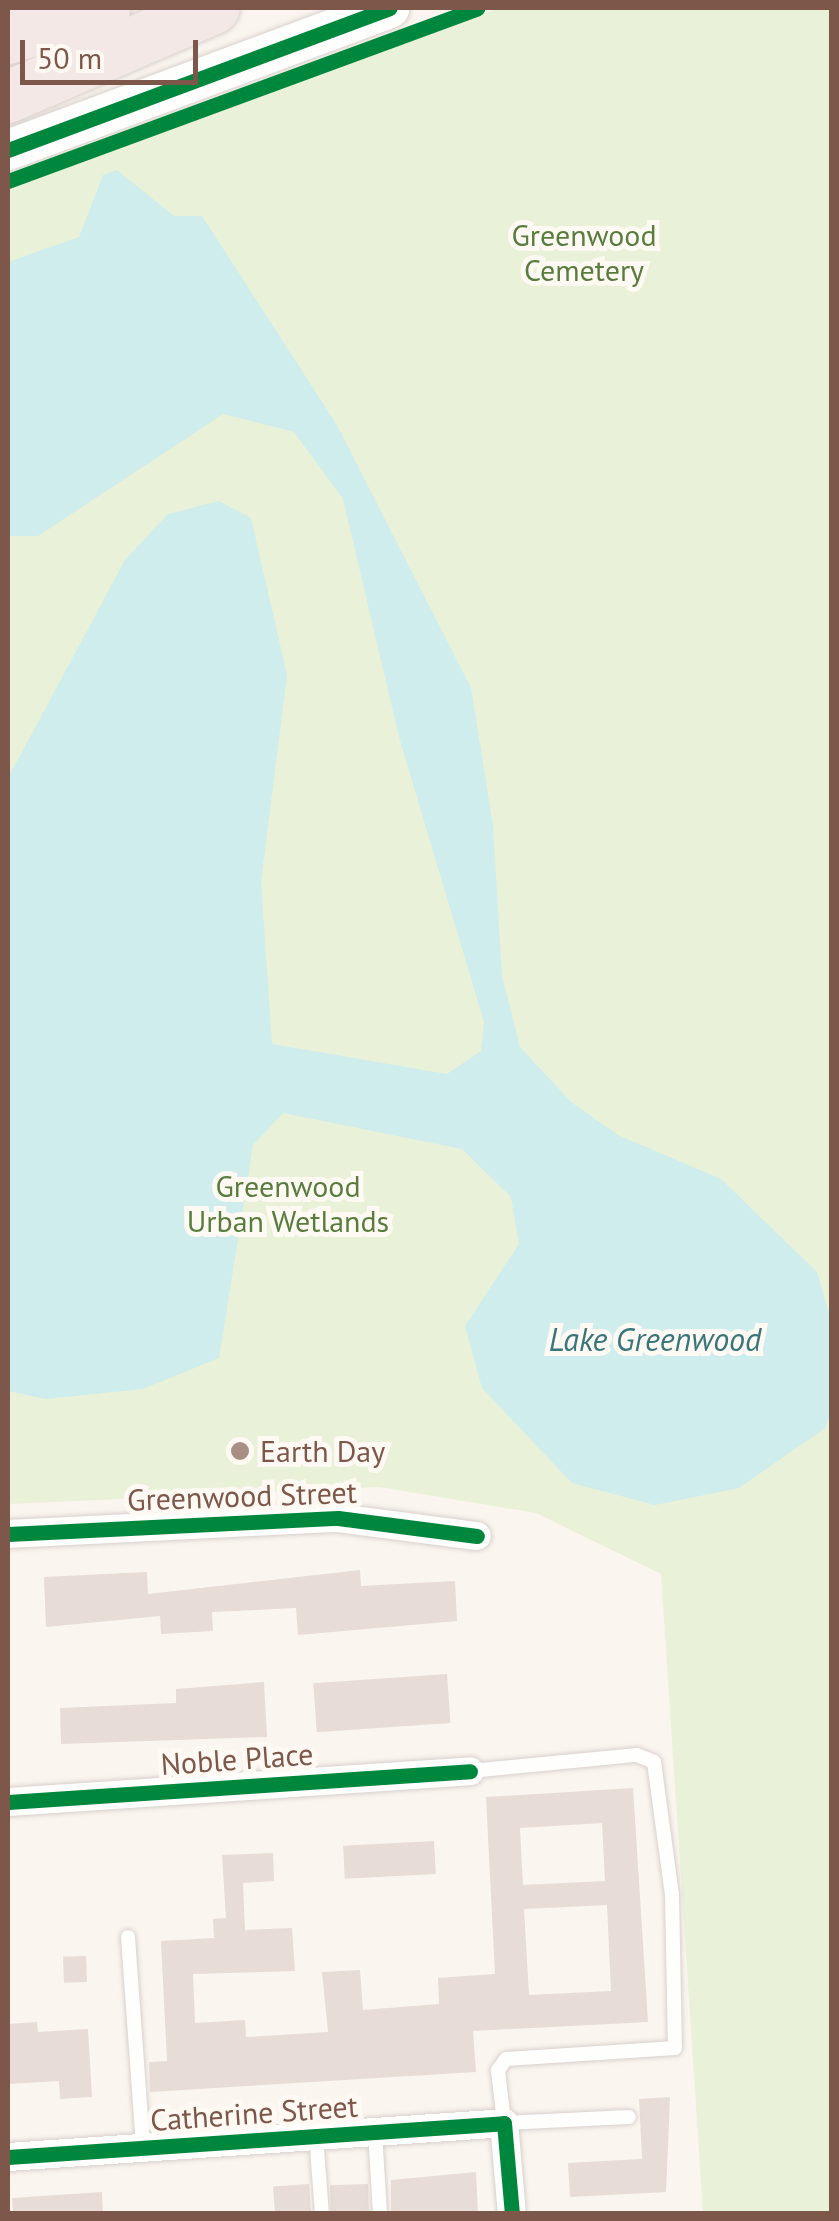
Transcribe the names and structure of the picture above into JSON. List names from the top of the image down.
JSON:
{
  "streets": {
    "street": ["Greenwood Street", "Noble Place", "Catherine Street"]
  },
  "water": ["Lake Greenwood"],
  "parks": ["Greenwood Cemetery", "Greenwood Urban Wetlands"],
  "places": ["Earth Day"],
  "scale_bar": "50 m"
}
